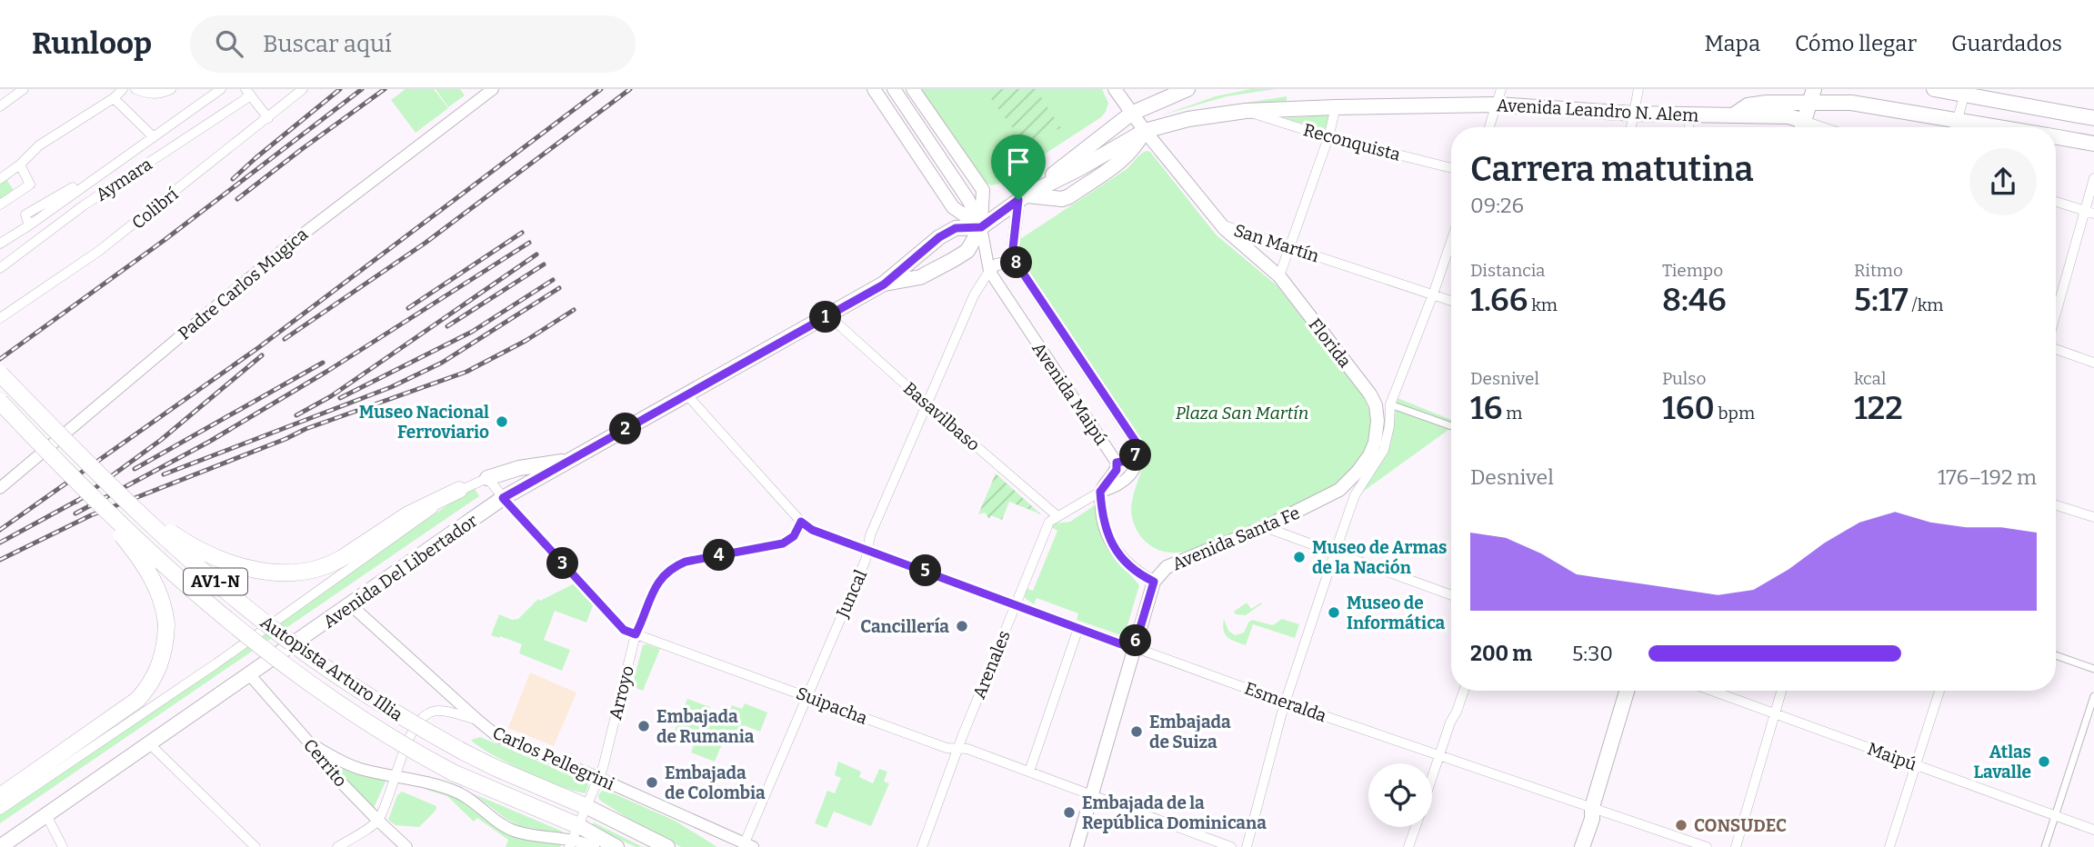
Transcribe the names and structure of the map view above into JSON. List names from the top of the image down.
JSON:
{
  "streets": {
    "highway": ["AV1-N", "Autopista Arturo Illia"],
    "main road": [
      "Avenida Leandro N. Alem",
      "San Martín",
      "Florida",
      "Avenida Santa Fe",
      "Avenida Del Libertador"
    ],
    "street": [
      "Reconquista",
      "Aymara",
      "Colibrí",
      "Padre Carlos Mugica",
      "Avenida Maipú",
      "Basavilbaso",
      "Juncal",
      "Arenales",
      "Arroyo",
      "Esmeralda",
      "Suipacha",
      "Maipú",
      "Carlos Pellegrini",
      "Cerrito"
    ]
  },
  "crossings": [
    ["Avenida Leandro N. Alem", "Reconquista"],
    ["Avenida Leandro N. Alem", "San Martín"],
    ["Avenida Leandro N. Alem", "Avenida Del Libertador"],
    ["San Martín", "Florida"],
    ["San Martín", "Avenida Del Libertador"],
    ["Florida", "Avenida Santa Fe"],
    ["Avenida Maipú", "Avenida Del Libertador"],
    ["Avenida Maipú", "Juncal"],
    ["Avenida Maipú", "Arenales"],
    ["Basavilbaso", "Avenida Del Libertador"],
    ["Basavilbaso", "Juncal"],
    ["Basavilbaso", "Arenales"],
    ["Avenida Santa Fe", "Esmeralda"],
    ["Avenida Santa Fe", "Suipacha"],
    ["Avenida Del Libertador", "Suipacha"],
    ["Avenida Del Libertador", "Carlos Pellegrini"],
    ["Avenida Del Libertador", "Cerrito"],
    ["Juncal", "Esmeralda"],
    ["Juncal", "Suipacha"],
    ["Juncal", "Carlos Pellegrini"],
    ["Arenales", "Esmeralda"],
    ["Arenales", "Suipacha"],
    ["Autopista Arturo Illia", "Arroyo"],
    ["Arroyo", "Suipacha"],
    ["Arroyo", "Carlos Pellegrini"]
  ],
  "parks": ["Plaza San Martín"],
  "places": [
    "Museo Nacional Ferroviario",
    "Museo de Armas de la Nación",
    "Museo de Informática",
    "Cancillería",
    "Embajada de Rumania",
    "Embajada de Suiza",
    "Atlas Lavalle",
    "Embajada de Colombia",
    "Embajada de la República Dominicana",
    "CONSUDEC"
  ],
  "page": {
    "header": "Runloop",
    "search": "Buscar aquí",
    "nav": ["Mapa", "Cómo llegar", "Guardados"],
    "heading": ["Carrera matutina", "09:26"],
    "stats": [
      ["Distancia", "1.66 km"],
      ["Tiempo", "8:46"],
      ["Ritmo", "5:17 /km"],
      ["Desnivel", "16 m"],
      ["Pulso", "160 bpm"],
      ["kcal", "122"]
    ],
    "pins": [
      "8",
      "1",
      "2",
      "7",
      "4",
      "3",
      "5",
      "6"
    ],
    "chart": ["Desnivel", "176–192 m"],
    "list": [
      {
        "name": "200 m",
        "note": "5:30"
      }
    ]
  }
}
